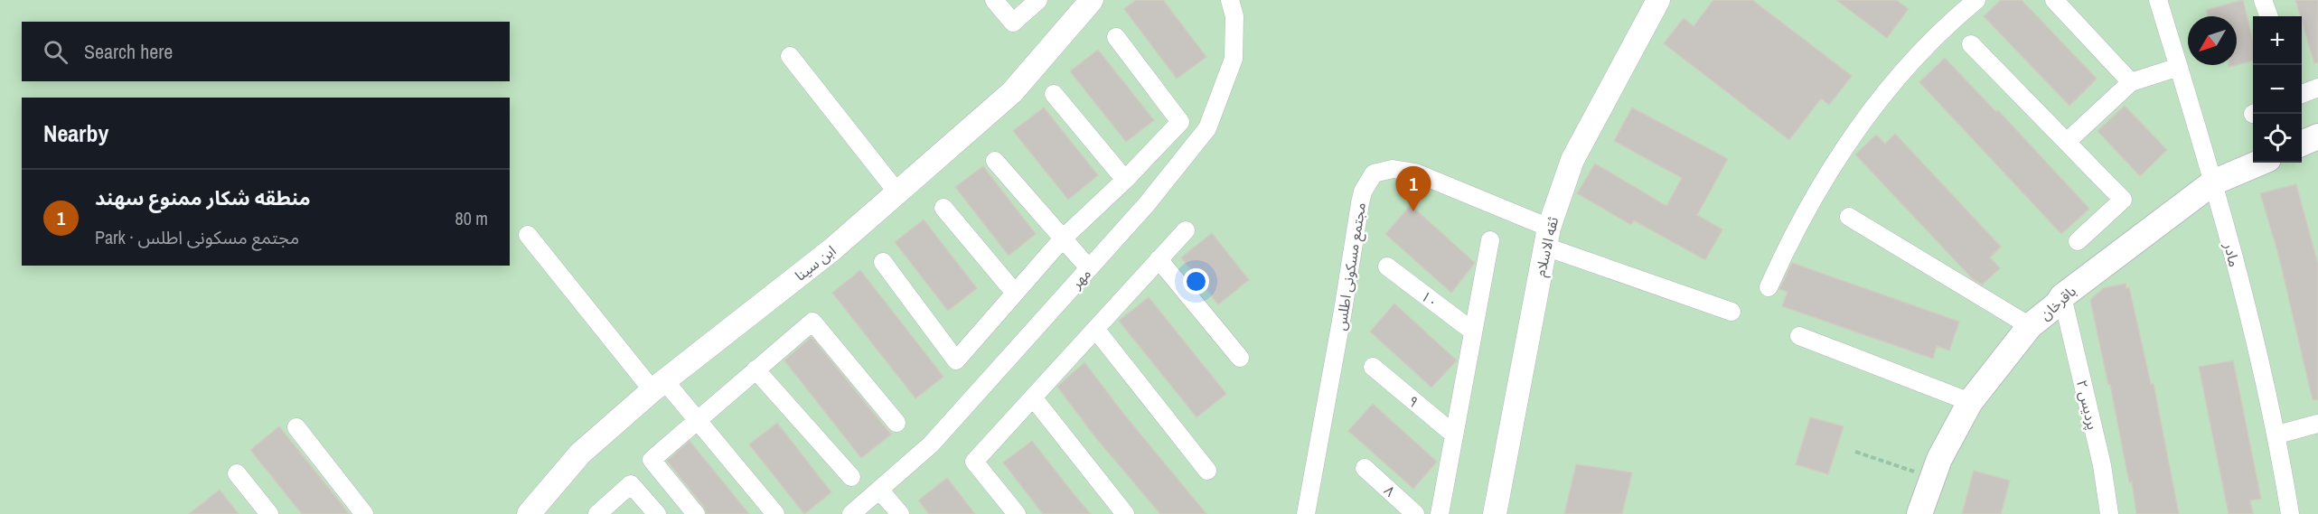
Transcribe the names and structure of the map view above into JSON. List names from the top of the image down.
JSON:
{
  "streets": {
    "main road": ["باقرخان"],
    "street": [
      "ثقه الاسلام",
      "مادر",
      "ابن سینا",
      "مجتمع مسکونی اطلس",
      "مهر",
      "۱۰",
      "۹",
      "پردیس ۲",
      "۸"
    ]
  },
  "crossings": [
    ["ثقه الاسلام", "مجتمع مسکونی اطلس"],
    ["مادر", "باقرخان"],
    ["باقرخان", "پردیس ۲"]
  ],
  "north": "bottom left",
  "page": {
    "map_buttons": ["+", "−"],
    "search": "Search here",
    "heading": "Nearby",
    "pins": "1",
    "list": [
      {
        "mark": "1",
        "name": "منطقه شکار ممنوع سهند",
        "note": "Park · مجتمع مسکونی اطلس",
        "value": "80 m"
      }
    ]
  }
}
